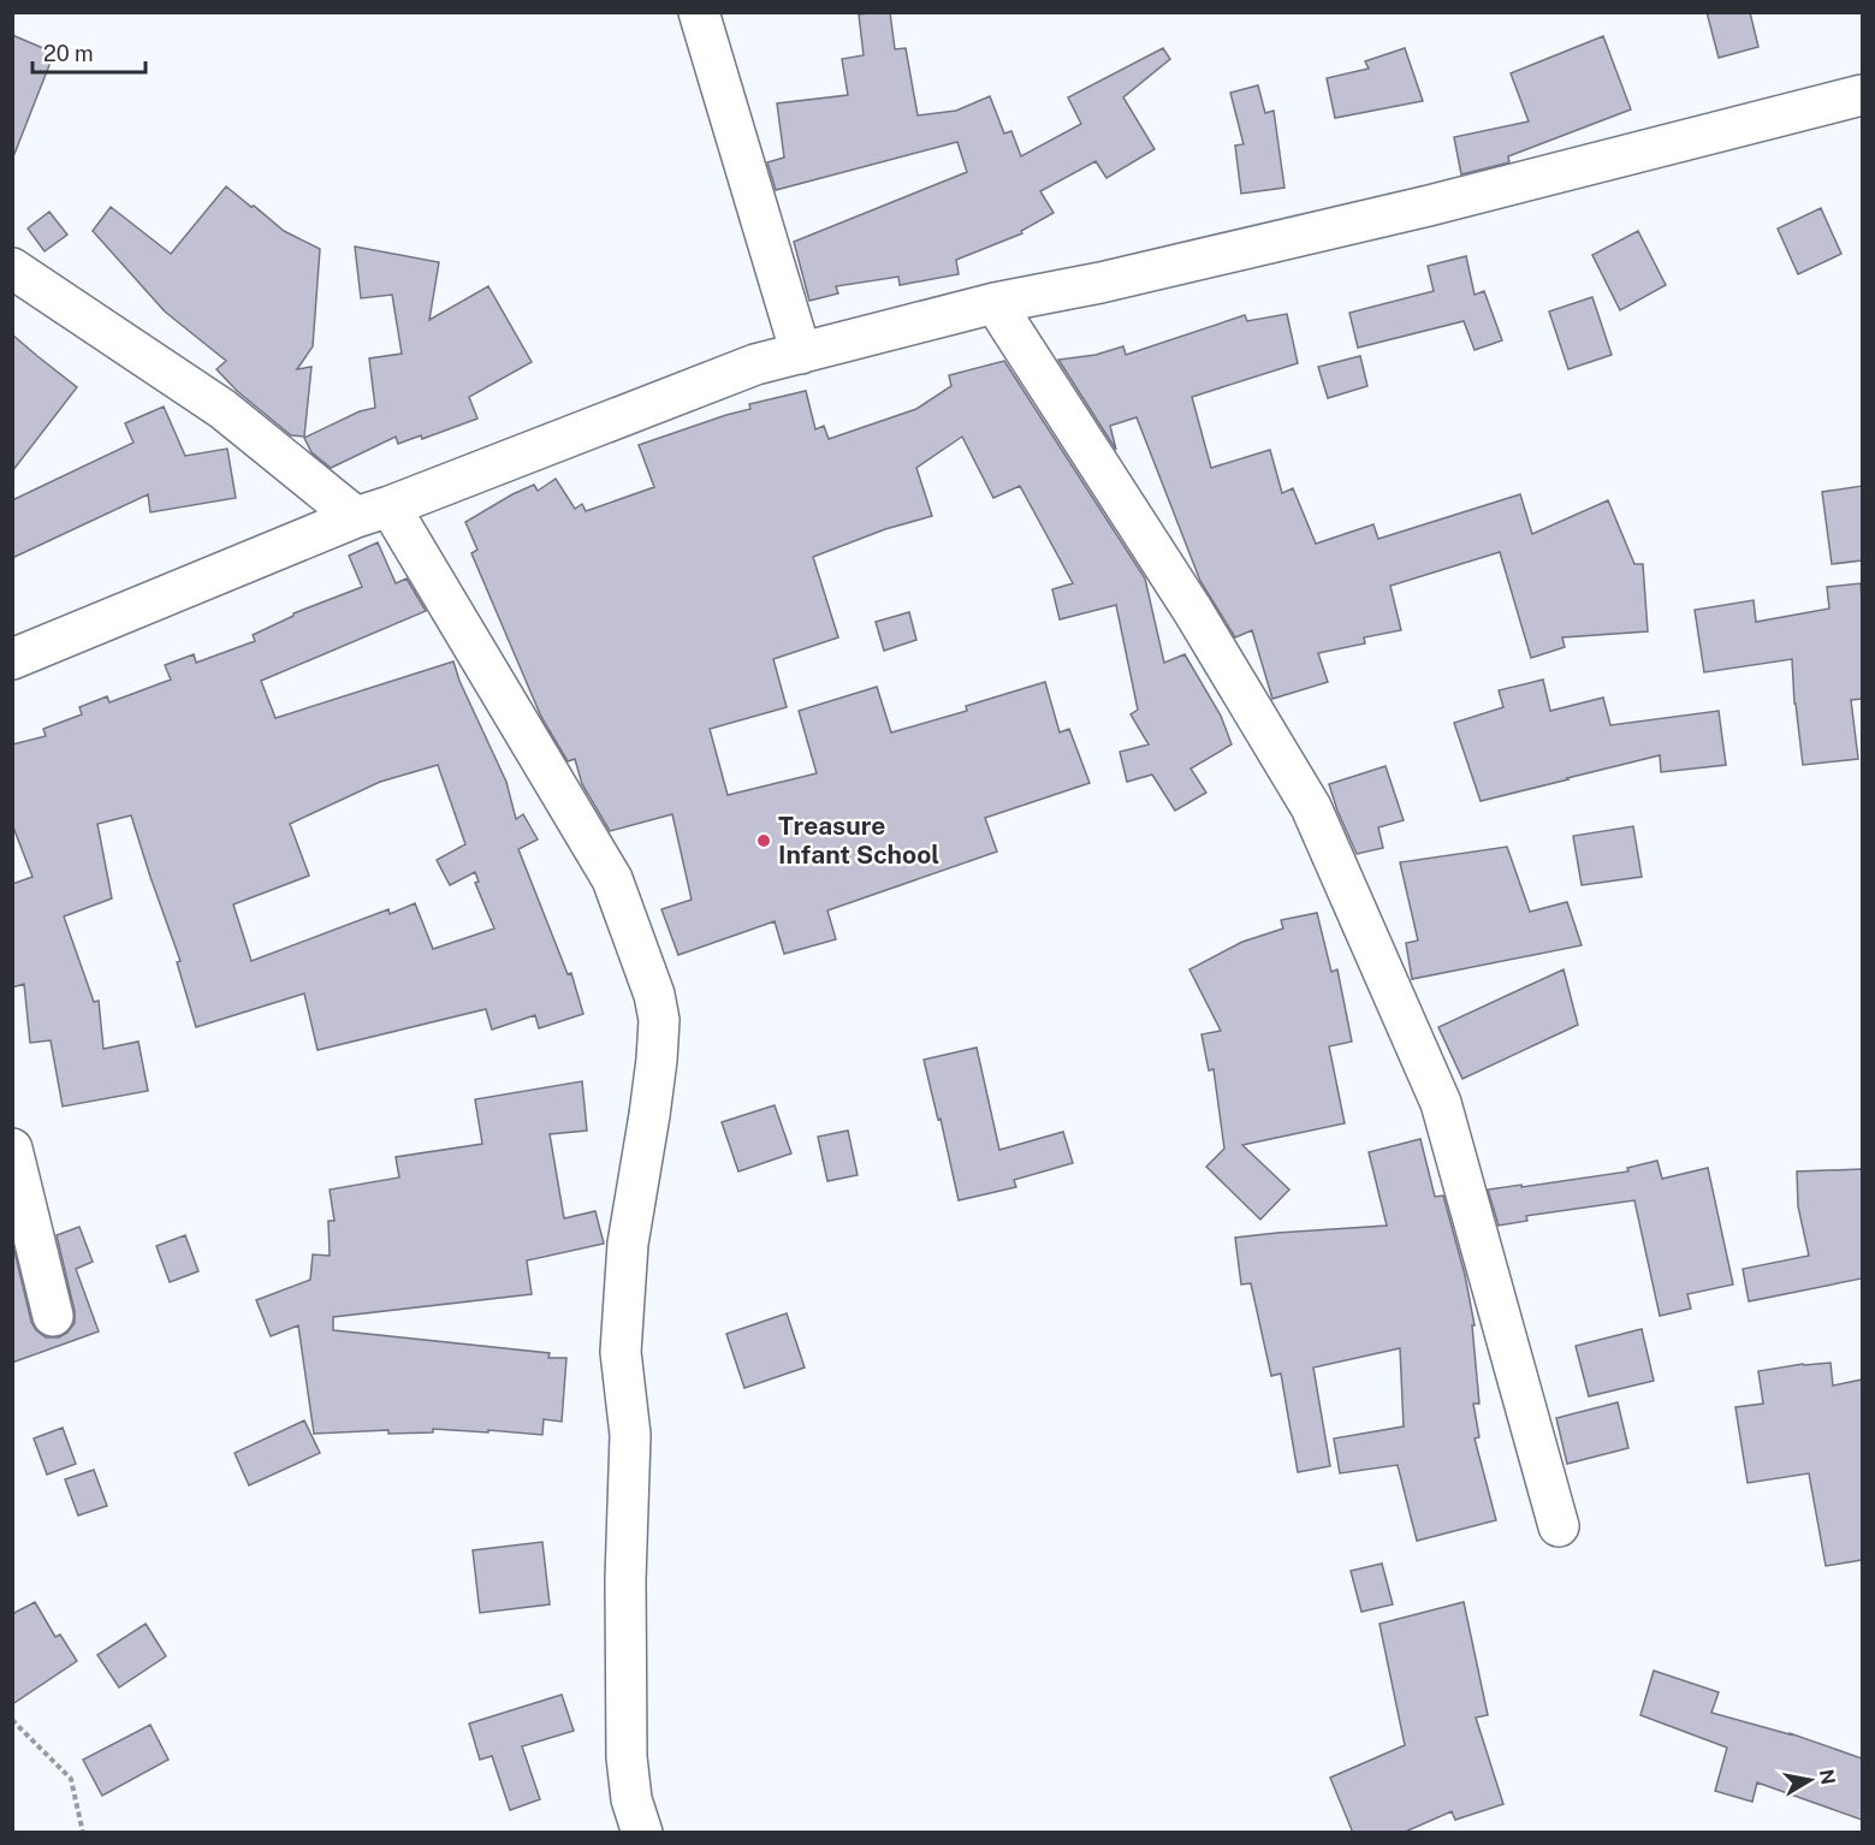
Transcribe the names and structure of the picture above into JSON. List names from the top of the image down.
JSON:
{
  "places": ["Treasure Infant School"],
  "scale_bar": "20 m",
  "north": "right"
}
